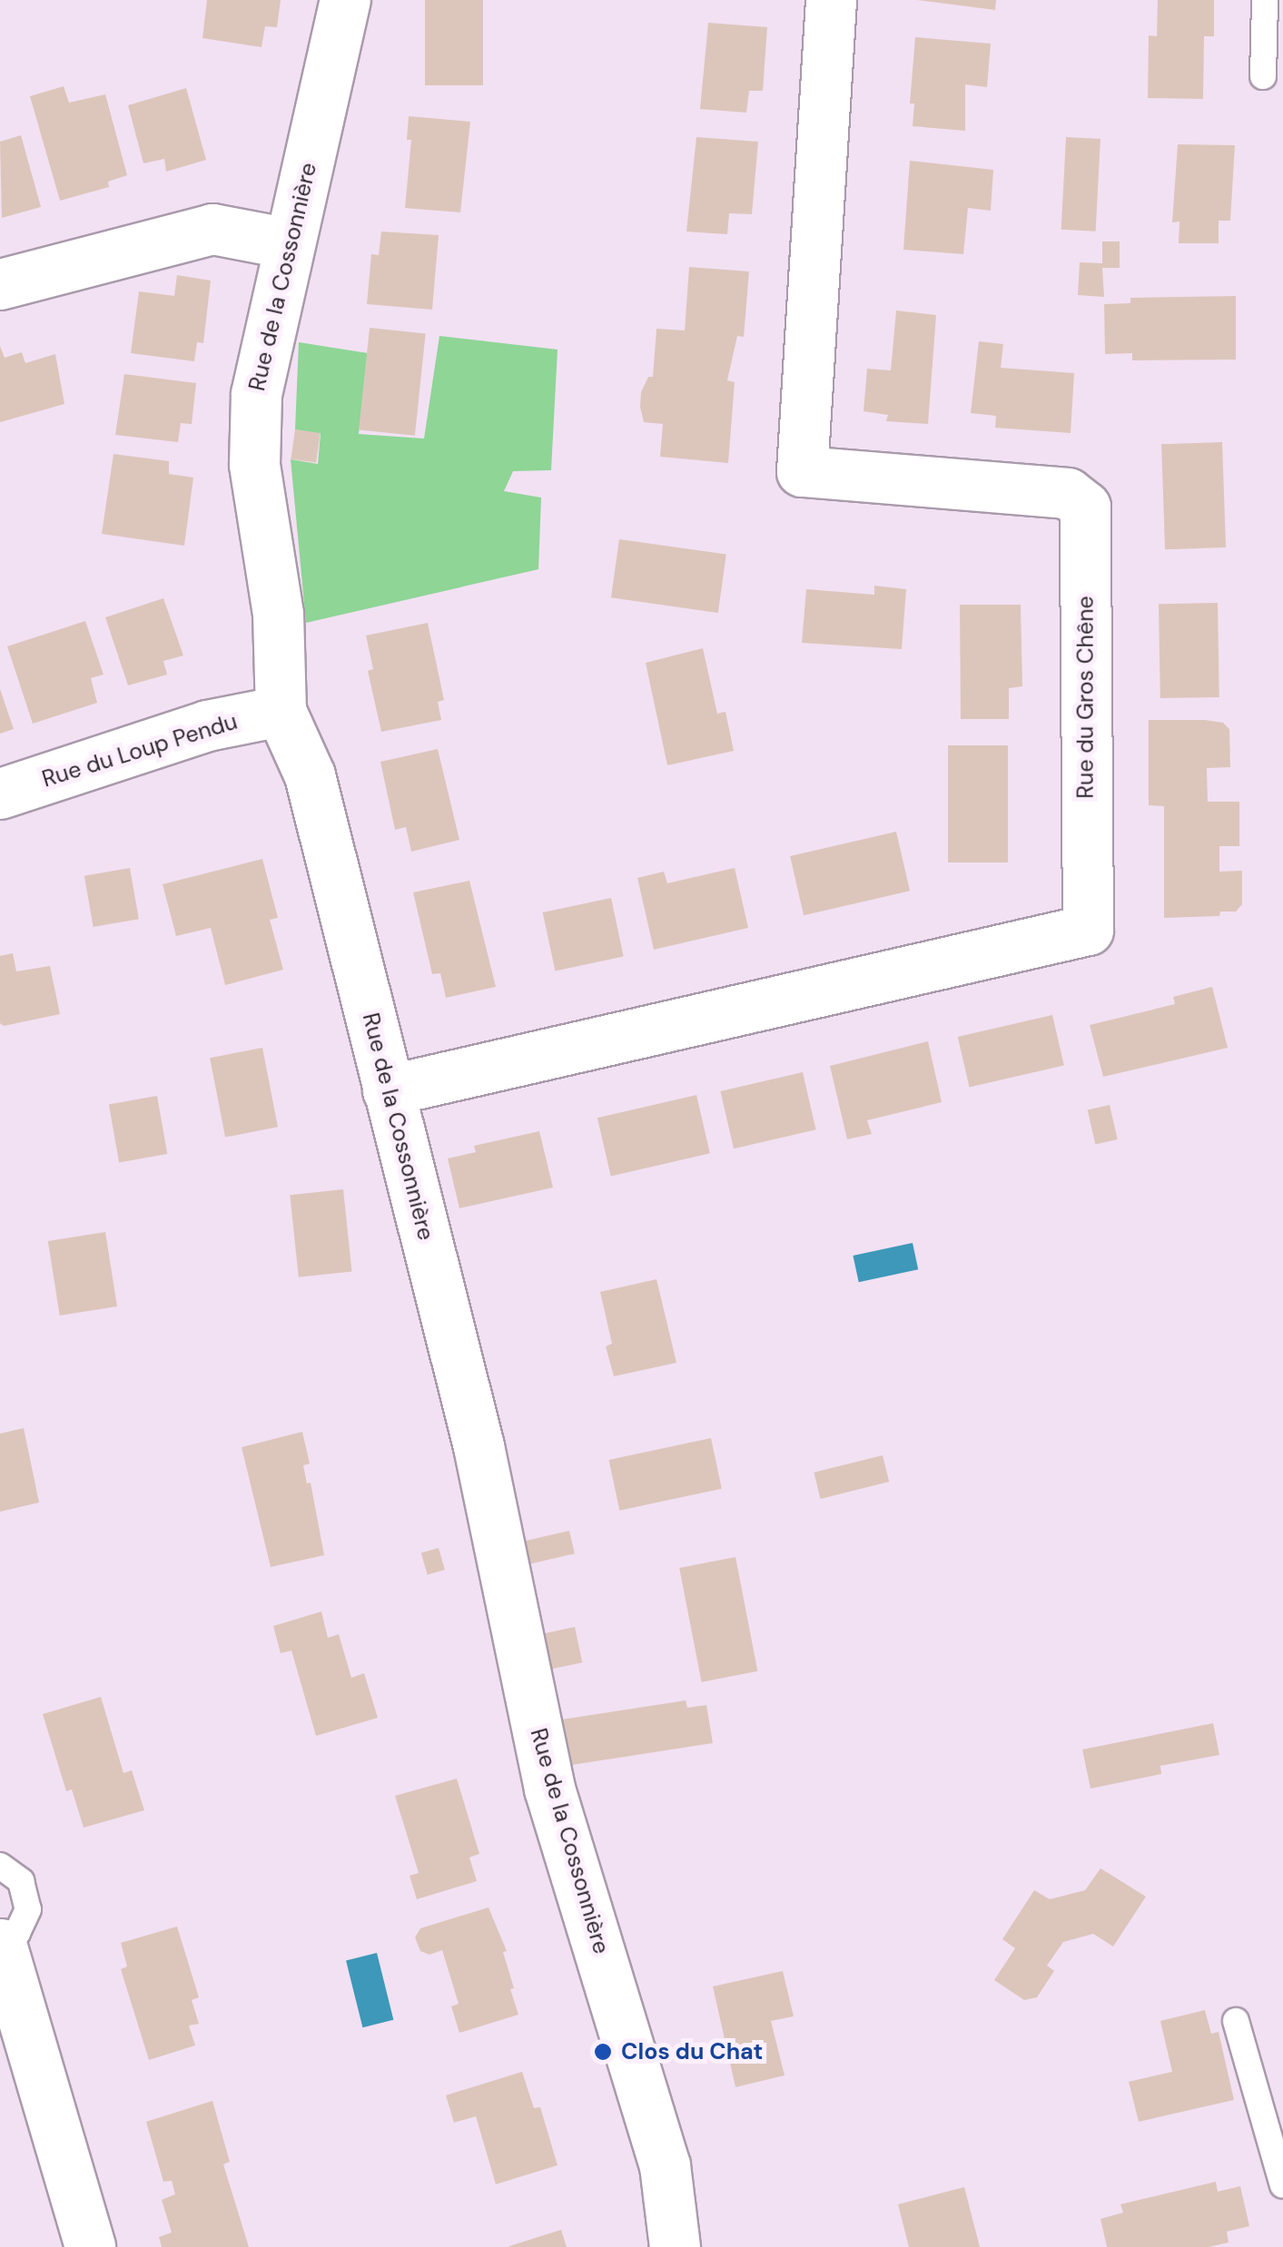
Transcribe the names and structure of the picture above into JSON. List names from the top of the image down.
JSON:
{
  "streets": {
    "street": ["Rue de la Cossonnière", "Rue du Gros Chêne", "Rue du Loup Pendu"]
  },
  "crossings": [
    ["Rue de la Cossonnière", "Rue du Gros Chêne"],
    ["Rue de la Cossonnière", "Rue du Loup Pendu"]
  ],
  "places": ["Clos du Chat"]
}
